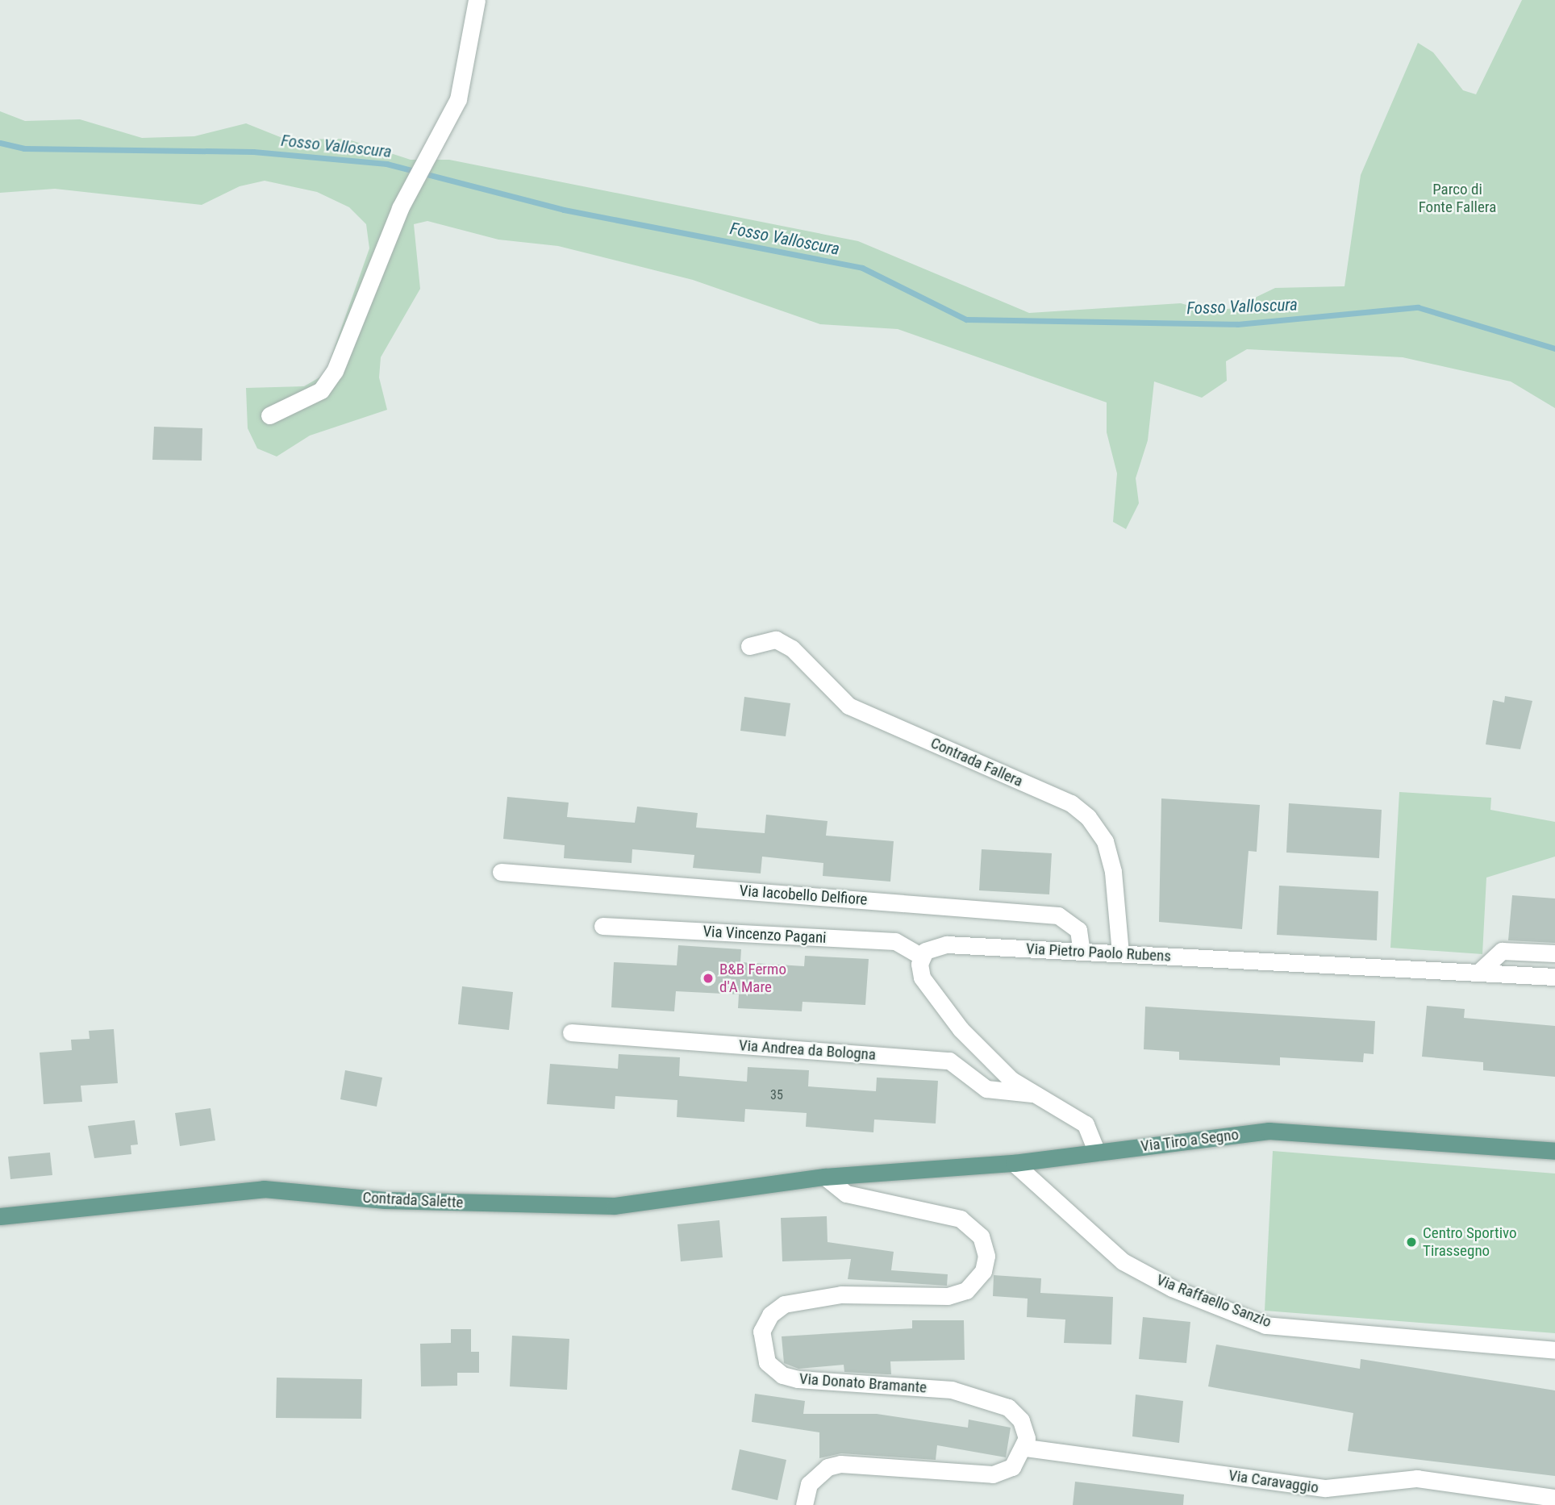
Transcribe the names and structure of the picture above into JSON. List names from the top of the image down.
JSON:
{
  "streets": {
    "main road": ["Via Tiro a Segno", "Contrada Salette"],
    "street": [
      "Contrada Fallera",
      "Via Iacobello Delfiore",
      "Via Vincenzo Pagani",
      "Via Pietro Paolo Rubens",
      "Via Andrea da Bologna",
      "Via Raffaello Sanzio",
      "Via Donato Bramante",
      "Via Caravaggio"
    ]
  },
  "crossings": [
    ["Contrada Fallera", "Via Pietro Paolo Rubens"],
    ["Via Iacobello Delfiore", "Via Pietro Paolo Rubens"],
    ["Via Vincenzo Pagani", "Via Pietro Paolo Rubens"],
    ["Via Tiro a Segno", "Contrada Salette"],
    ["Via Tiro a Segno", "Via Raffaello Sanzio"],
    ["Via Tiro a Segno", "Via Donato Bramante"],
    ["Contrada Salette", "Via Donato Bramante"],
    ["Via Donato Bramante", "Via Caravaggio"]
  ],
  "water": ["Fosso Valloscura"],
  "parks": ["Parco di Fonte Fallera"],
  "places": ["B&B Fermo d'A Mare", "Centro Sportivo Tirassegno"],
  "house_numbers": ["35"]
}
